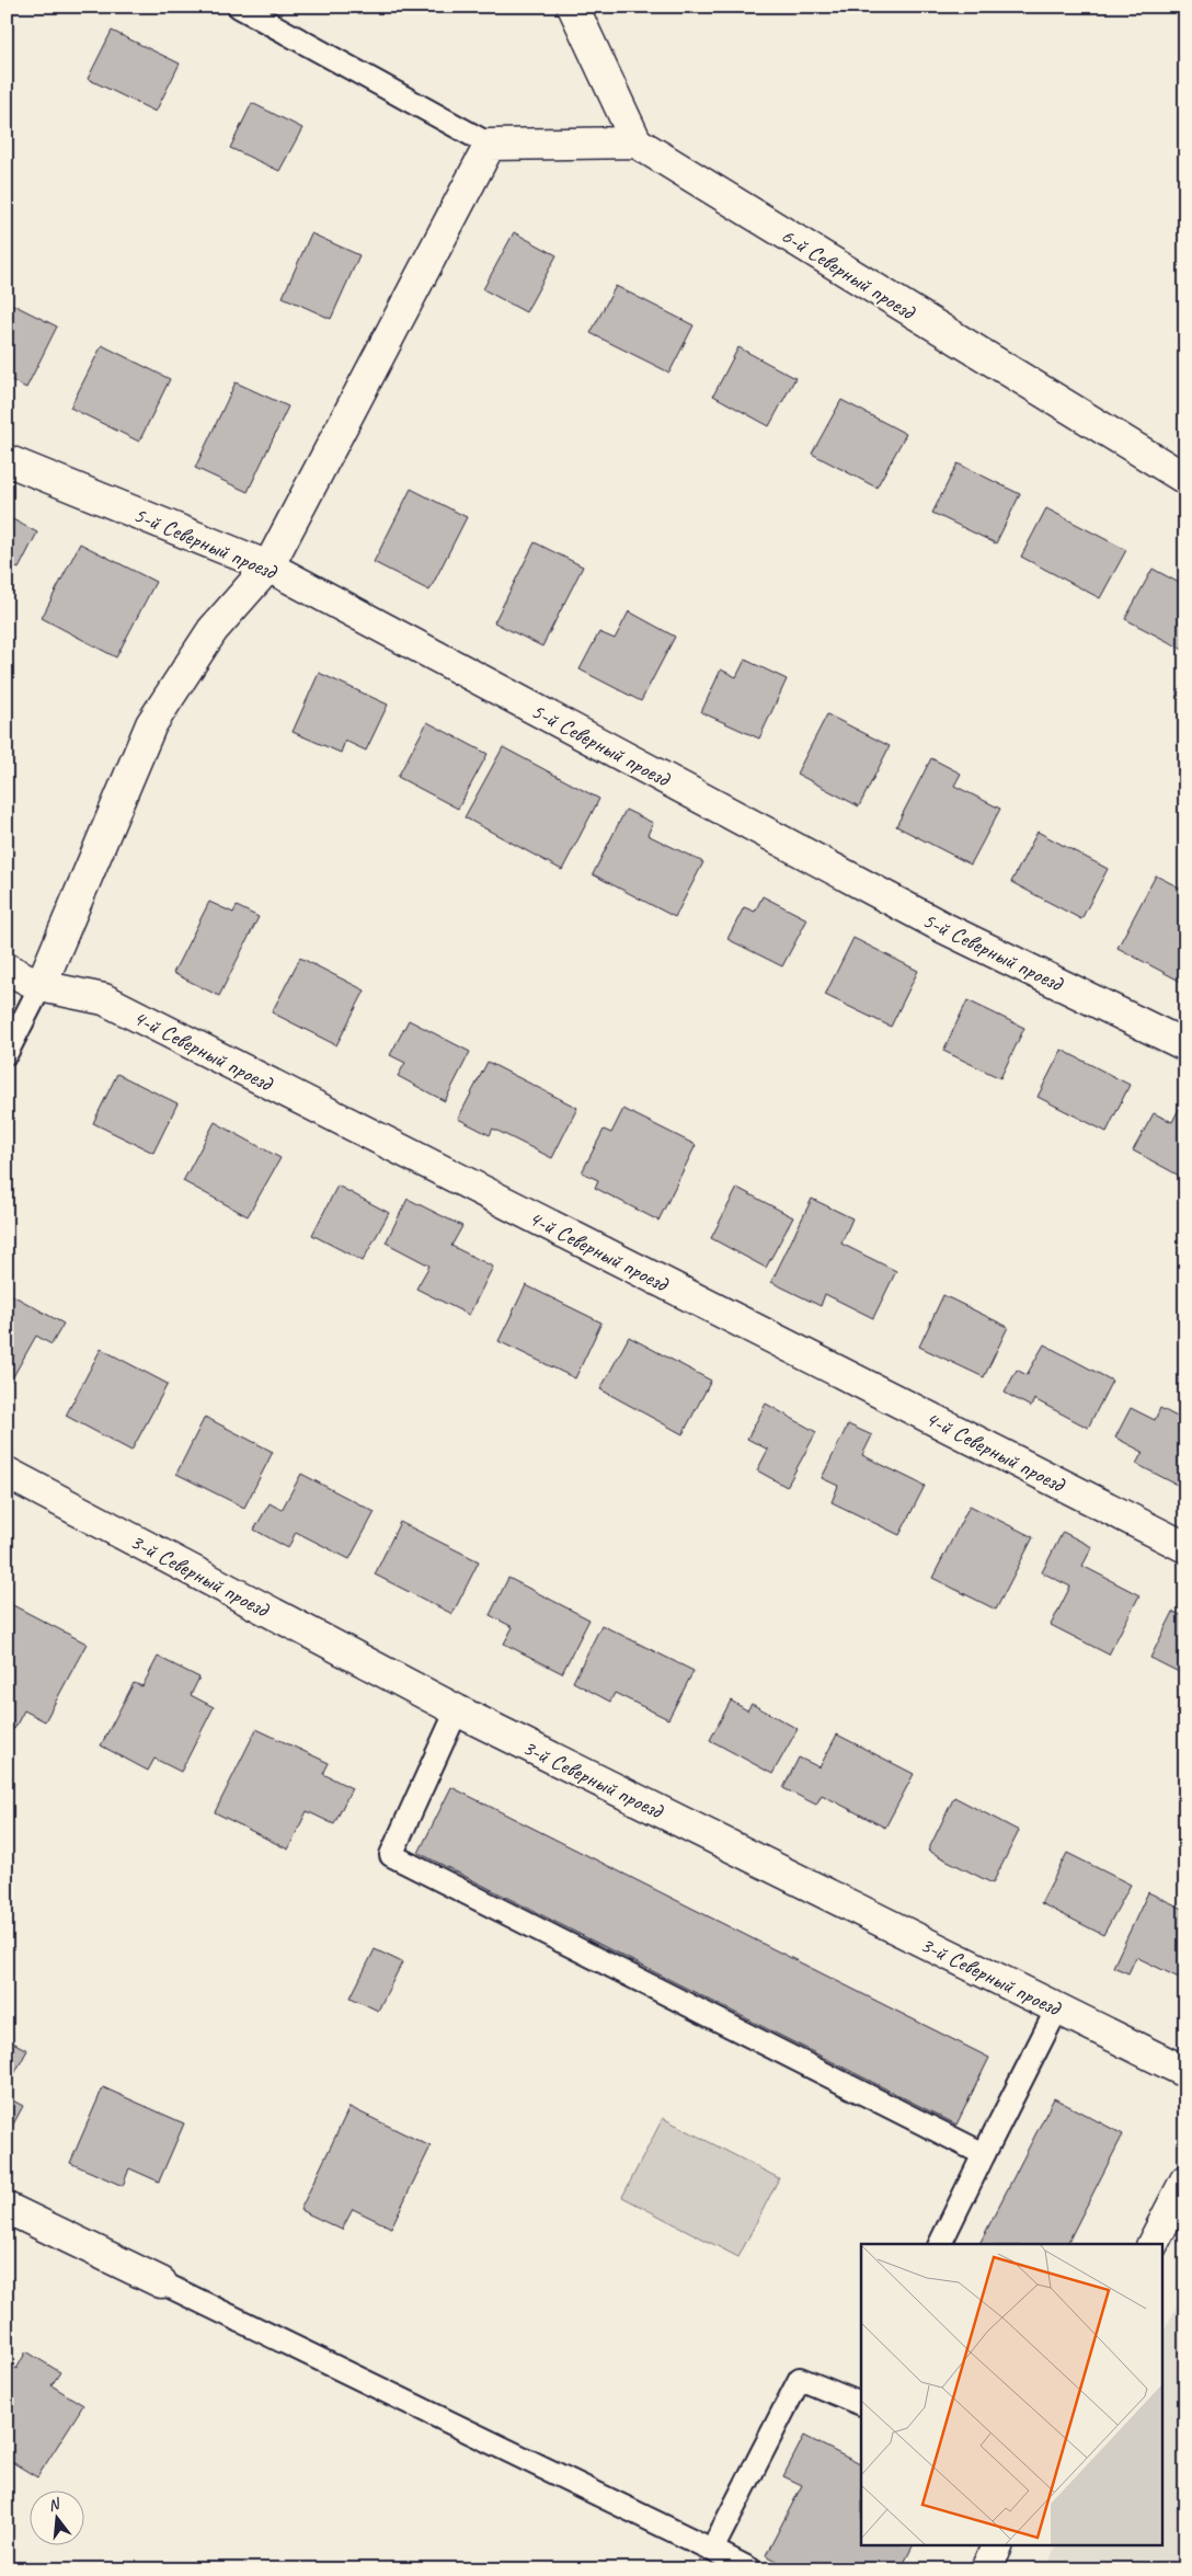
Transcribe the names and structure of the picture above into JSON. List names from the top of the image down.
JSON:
{
  "streets": {
    "street": [
      "6-й Северный проезд",
      "5-й Северный проезд",
      "4-й Северный проезд",
      "3-й Северный проезд"
    ]
  },
  "north": "top"
}
